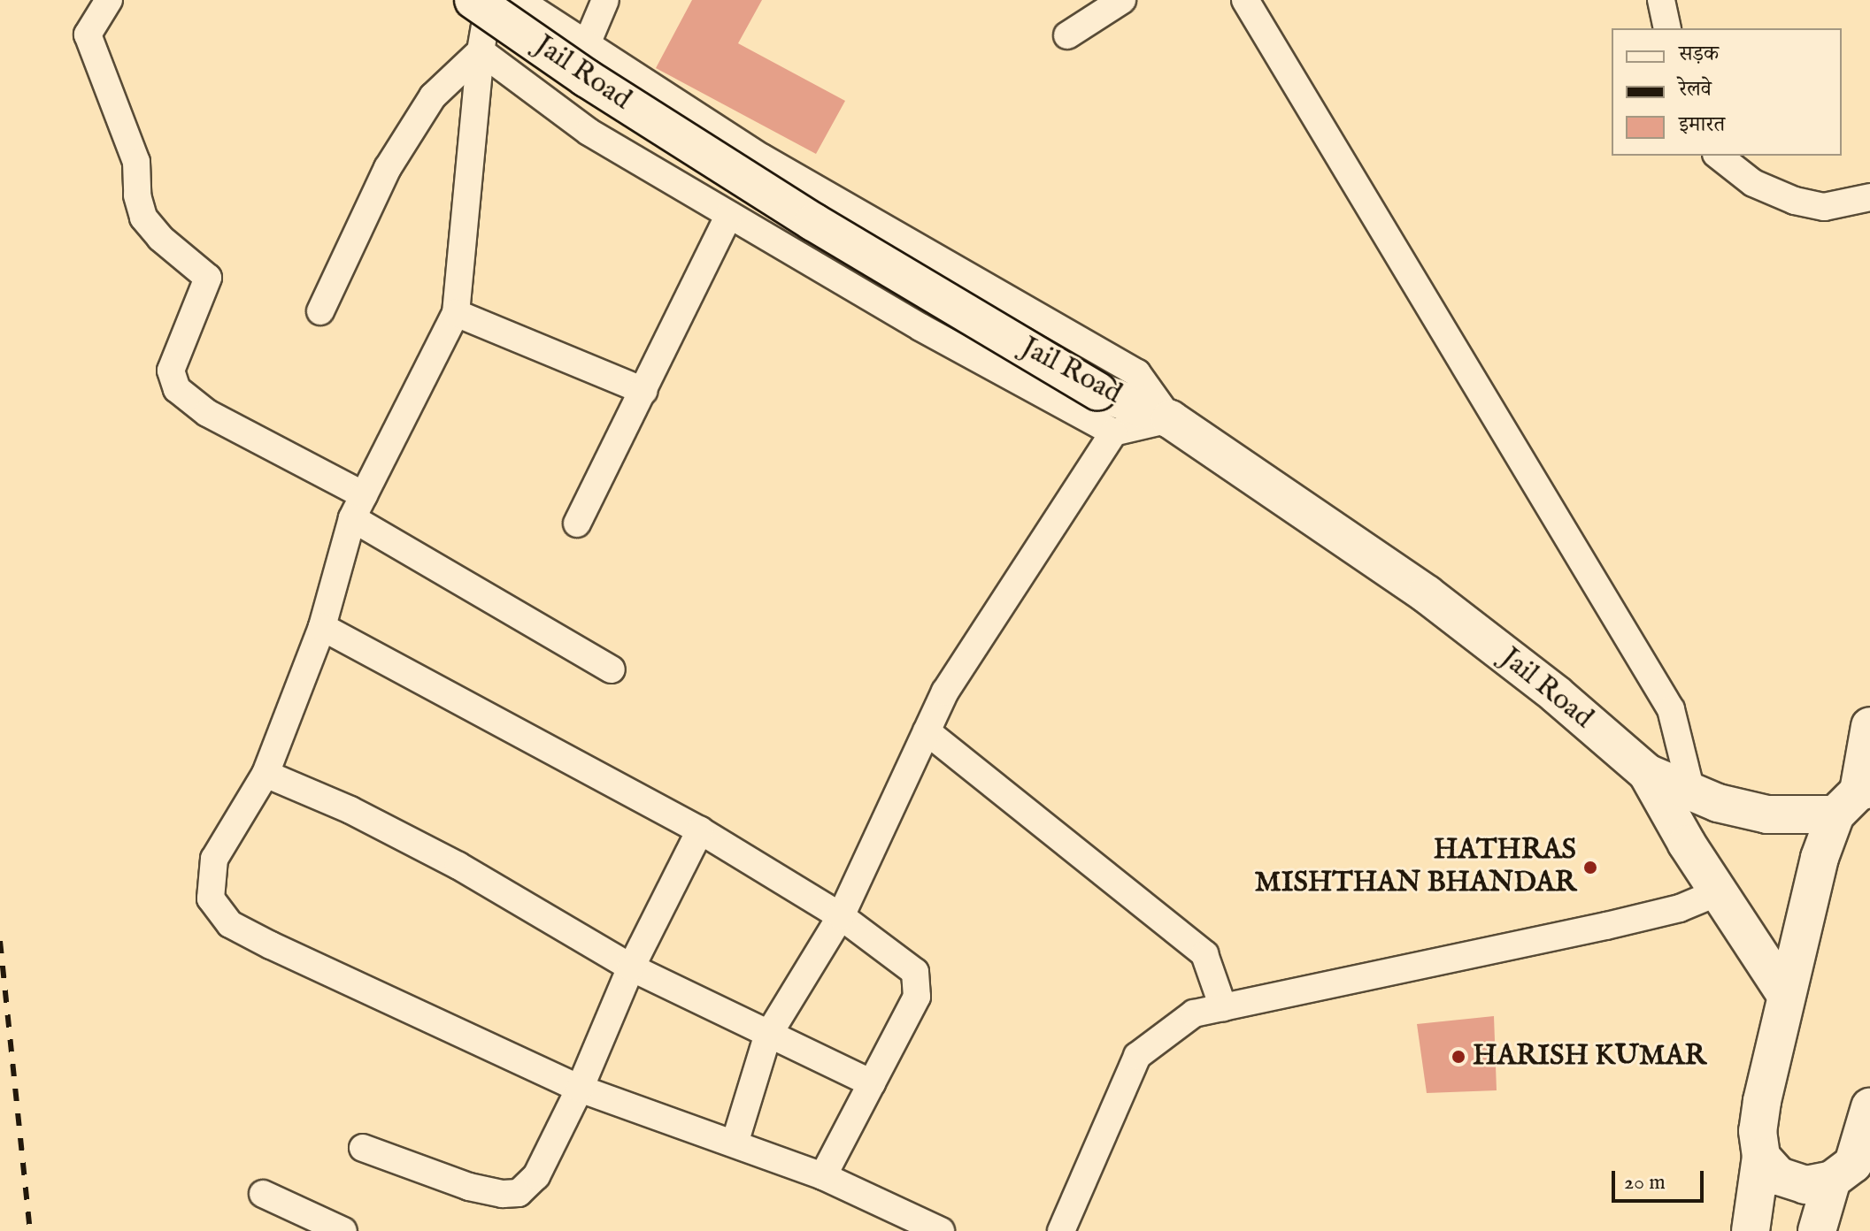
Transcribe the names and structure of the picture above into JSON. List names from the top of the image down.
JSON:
{
  "streets": {
    "street": ["Jail Road"]
  },
  "places": ["HATHRAS MISHTHAN BHANDAR", "HARISH KUMAR"],
  "legend": ["सड़क", "रेलवे", "इमारत"],
  "scale_bar": "20 m"
}
